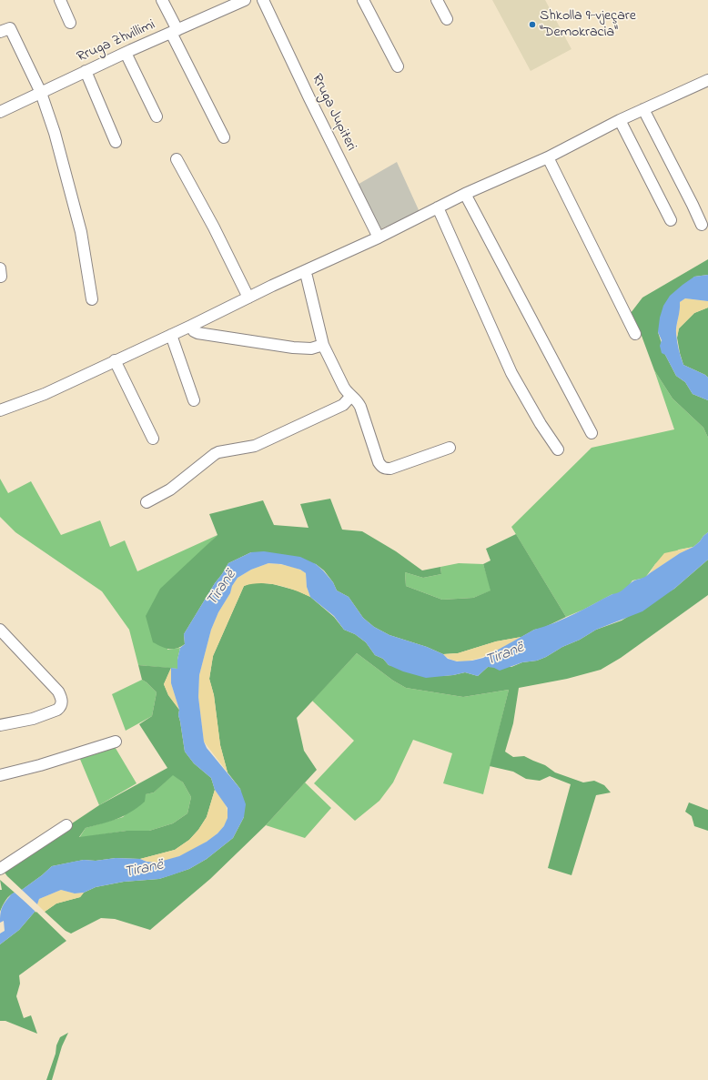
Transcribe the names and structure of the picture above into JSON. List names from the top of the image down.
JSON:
{
  "streets": {
    "street": ["Rruga Zhvillimi", "Rruga Jupiteri"]
  },
  "water": ["Tiranë"],
  "places": ["Shkolla 9-vjeçare \"Demokracia\""]
}
